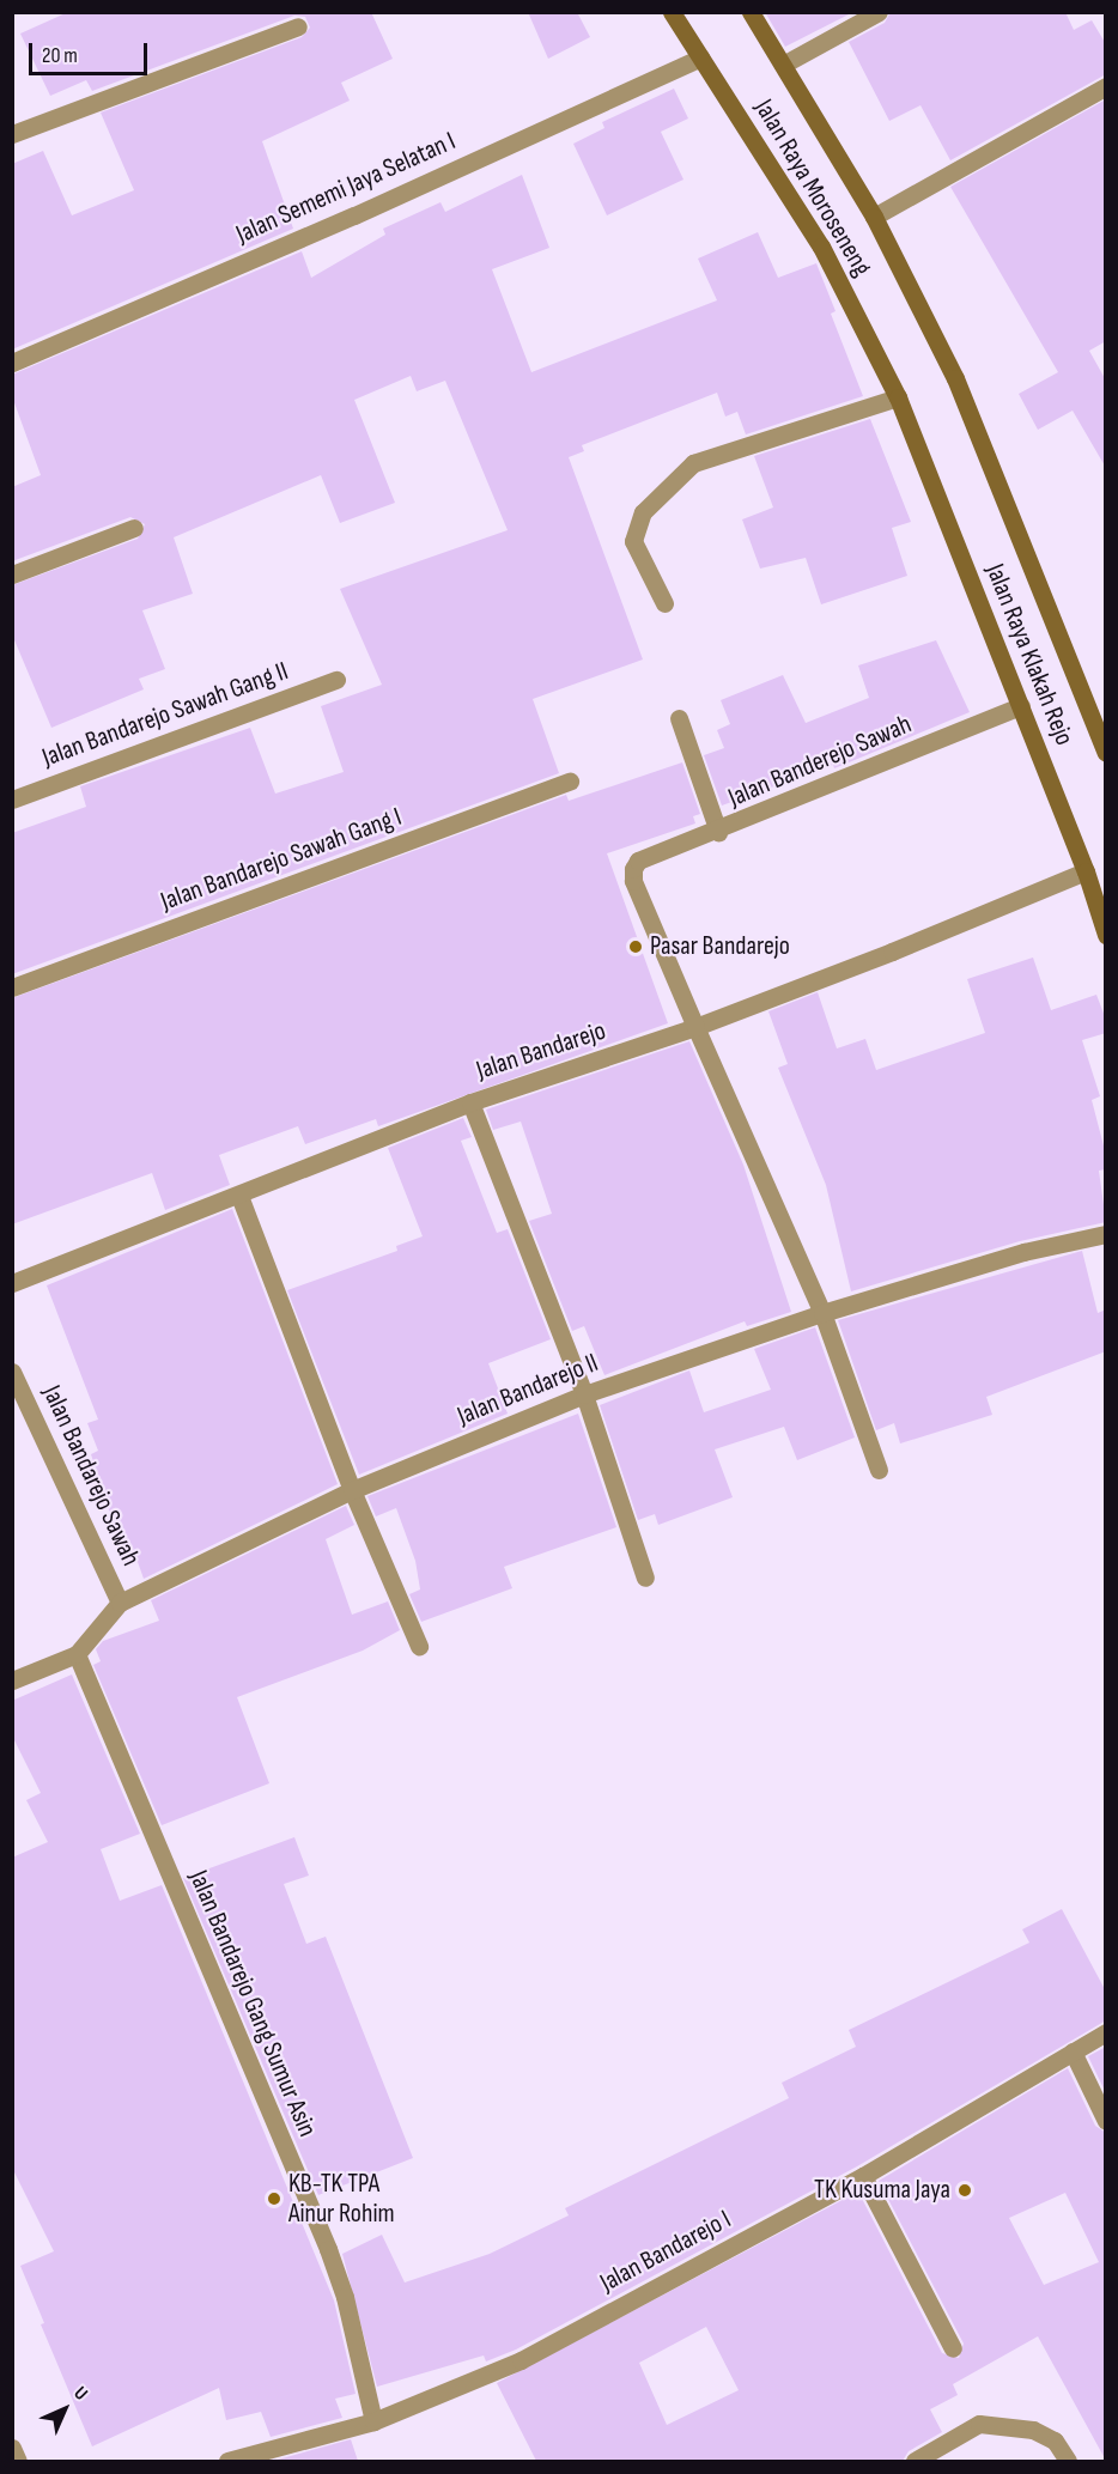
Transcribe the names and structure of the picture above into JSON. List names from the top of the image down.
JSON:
{
  "streets": {
    "main road": ["Jalan Raya Moroseneng", "Jalan Raya Klakah Rejo"],
    "street": [
      "Jalan Sememi Jaya Selatan I",
      "Jalan Bandarejo Sawah Gang II",
      "Jalan Banderejo Sawah",
      "Jalan Bandarejo Sawah Gang I",
      "Jalan Bandarejo",
      "Jalan Bandarejo II",
      "Jalan Bandarejo Sawah",
      "Jalan Bandarejo Gang Sumur Asin",
      "Jalan Bandarejo I"
    ]
  },
  "crossings": [
    ["Jalan Sememi Jaya Selatan I", "Jalan Raya Moroseneng"],
    ["Jalan Raya Moroseneng", "Jalan Raya Klakah Rejo"],
    ["Jalan Raya Klakah Rejo", "Jalan Banderejo Sawah"],
    ["Jalan Raya Klakah Rejo", "Jalan Bandarejo"],
    ["Jalan Banderejo Sawah", "Jalan Bandarejo"],
    ["Jalan Bandarejo II", "Jalan Bandarejo Sawah"],
    ["Jalan Bandarejo II", "Jalan Bandarejo Gang Sumur Asin"],
    ["Jalan Bandarejo Gang Sumur Asin", "Jalan Bandarejo I"]
  ],
  "places": ["Pasar Bandarejo", "TK Kusuma Jaya", "KB-TK TPA Ainur Rohim"],
  "scale_bar": "20 m",
  "north": "top right"
}
